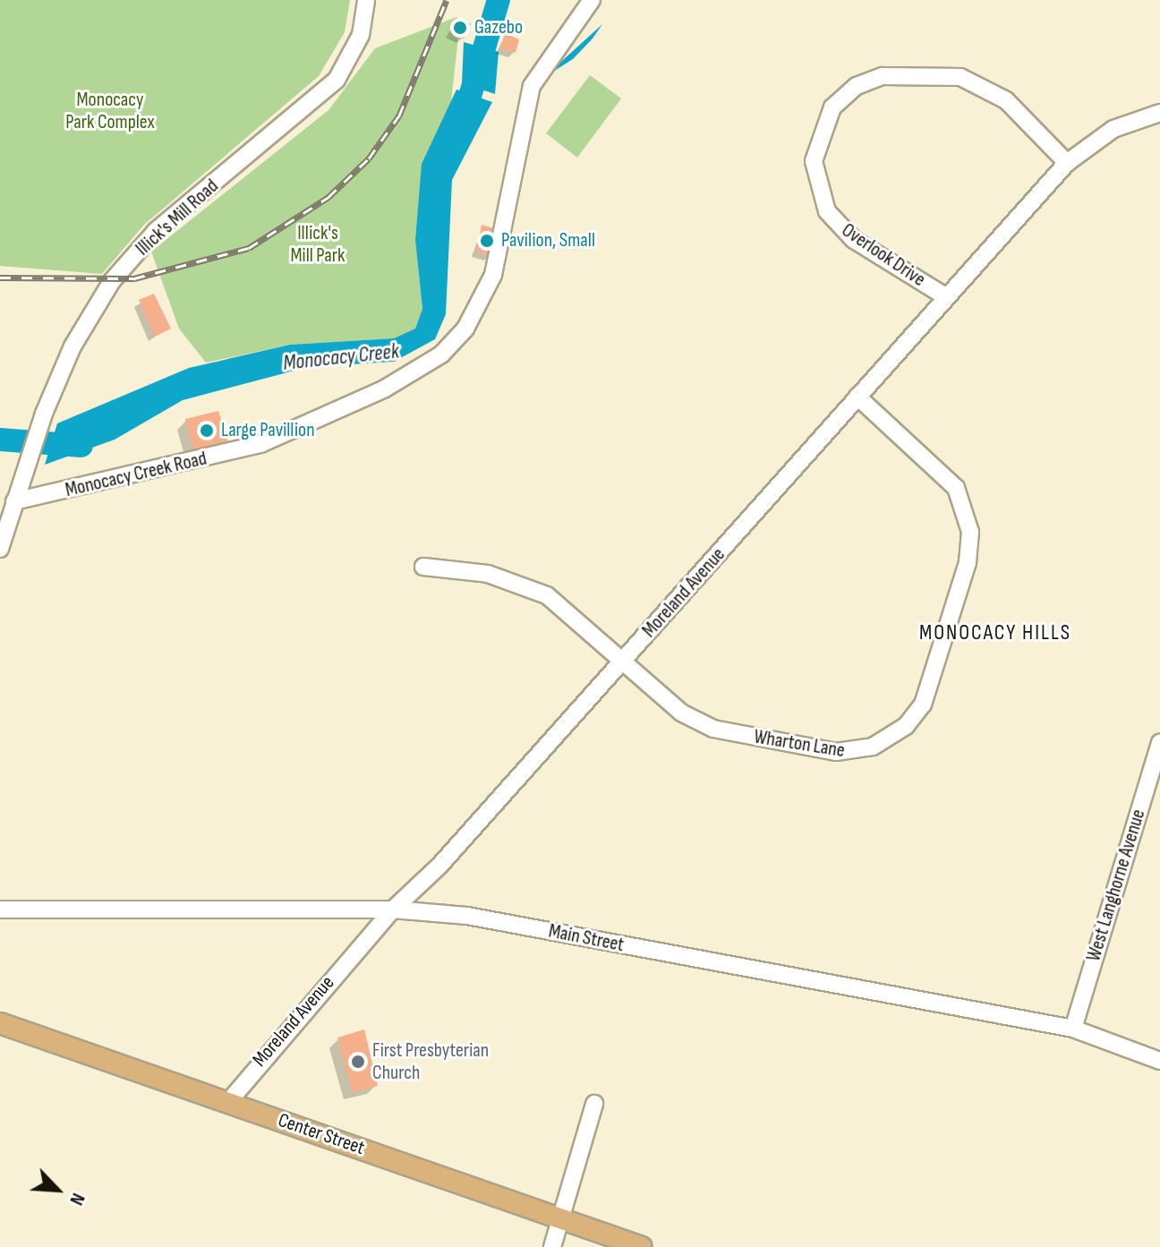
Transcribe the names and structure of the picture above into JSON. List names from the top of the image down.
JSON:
{
  "streets": {
    "main road": ["Center Street"],
    "street": [
      "Illick's Mill Road",
      "Overlook Drive",
      "Monocacy Creek Road",
      "Moreland Avenue",
      "Wharton Lane",
      "West Langhorne Avenue",
      "Main Street"
    ]
  },
  "crossings": [
    ["Illick's Mill Road", "Monocacy Creek Road"],
    ["Overlook Drive", "Moreland Avenue"],
    ["Moreland Avenue", "Wharton Lane"],
    ["Moreland Avenue", "Main Street"],
    ["Moreland Avenue", "Center Street"],
    ["West Langhorne Avenue", "Main Street"]
  ],
  "districts": ["MONOCACY HILLS"],
  "water": ["Monocacy Creek"],
  "parks": ["Monocacy Park Complex", "Illick's Mill Park"],
  "places": [
    "Gazebo",
    "Pavilion, Small",
    "Large Pavillion",
    "First Presbyterian Church"
  ],
  "north": "bottom right"
}
